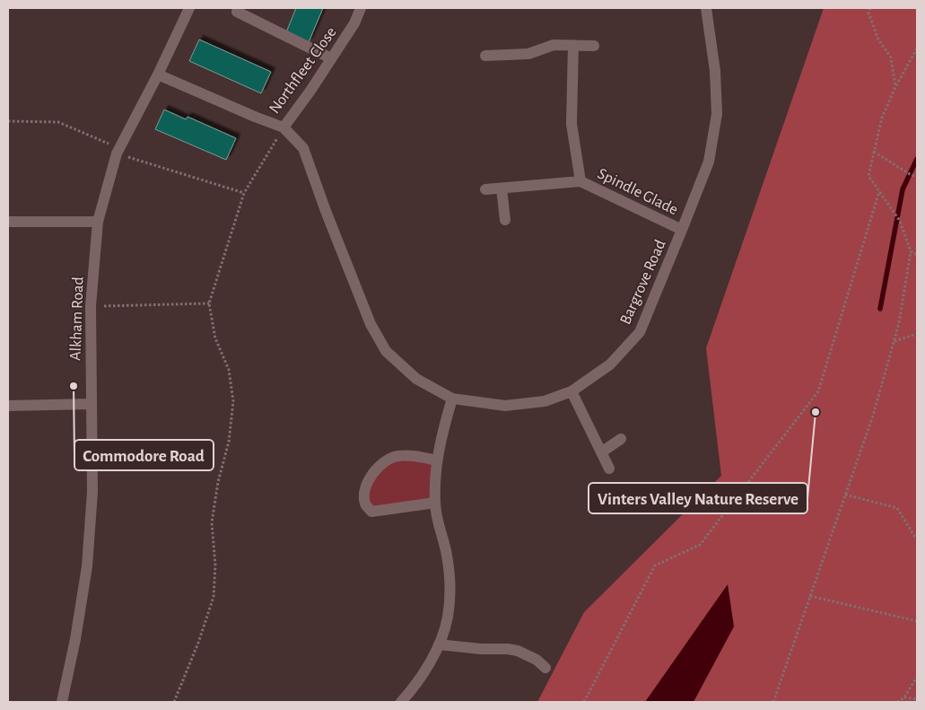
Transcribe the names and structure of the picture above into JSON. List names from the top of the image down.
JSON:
{
  "streets": {
    "street": [
      "Northfleet Close",
      "Spindle Glade",
      "Bargrove Road",
      "Alkham Road"
    ]
  },
  "crossings": [
    ["Northfleet Close", "Bargrove Road"],
    ["Northfleet Close", "Alkham Road"],
    ["Spindle Glade", "Bargrove Road"]
  ],
  "places": ["Commodore Road", "Vinters Valley Nature Reserve"]
}
